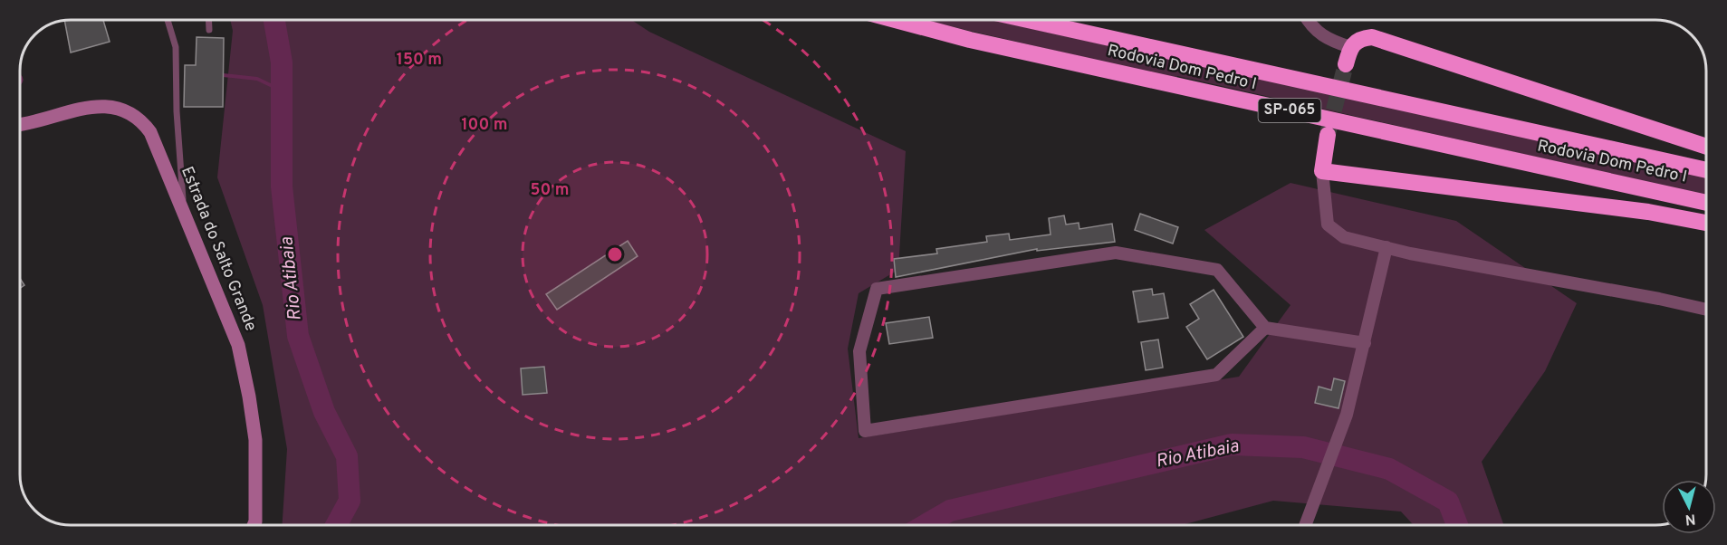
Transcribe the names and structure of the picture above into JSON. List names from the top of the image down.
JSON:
{
  "streets": {
    "highway": ["Rodovia Dom Pedro I", "SP-065"],
    "street": ["Estrada do Salto Grande"]
  },
  "water": ["Rio Atibaia"],
  "north": "bottom",
  "rings": ["150 m", "100 m", "50 m"]
}
